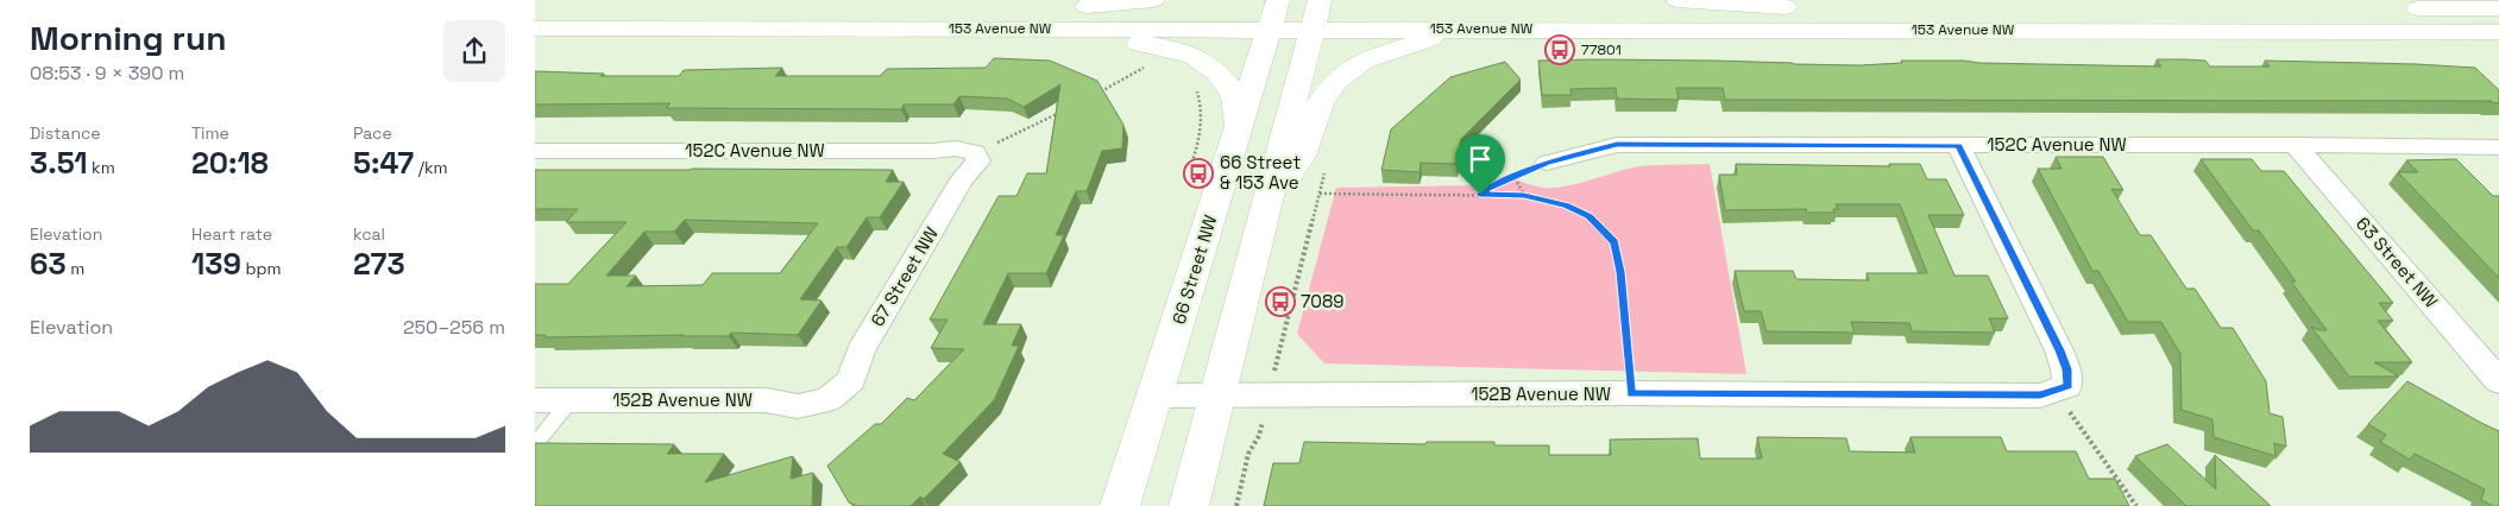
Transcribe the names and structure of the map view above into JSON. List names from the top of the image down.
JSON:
{
  "streets": {
    "main road": ["153 Avenue NW", "66 Street NW"],
    "street": [
      "152C Avenue NW",
      "63 Street NW",
      "67 Street NW",
      "152B Avenue NW"
    ]
  },
  "crossings": [
    ["153 Avenue NW", "66 Street NW"],
    ["152C Avenue NW", "63 Street NW"],
    ["152C Avenue NW", "67 Street NW"],
    ["66 Street NW", "152B Avenue NW"],
    ["67 Street NW", "152B Avenue NW"]
  ],
  "places": {
    "bus stop": ["77801", "66 Street & 153 Ave", "7089"]
  },
  "page": {
    "heading": ["Morning run", "08:53 · 9 × 390 m"],
    "stats": [
      ["Distance", "3.51 km"],
      ["Time", "20:18"],
      ["Pace", "5:47 /km"],
      ["Elevation", "63 m"],
      ["Heart rate", "139 bpm"],
      ["kcal", "273"]
    ],
    "chart": ["Elevation", "250–256 m"]
  }
}
